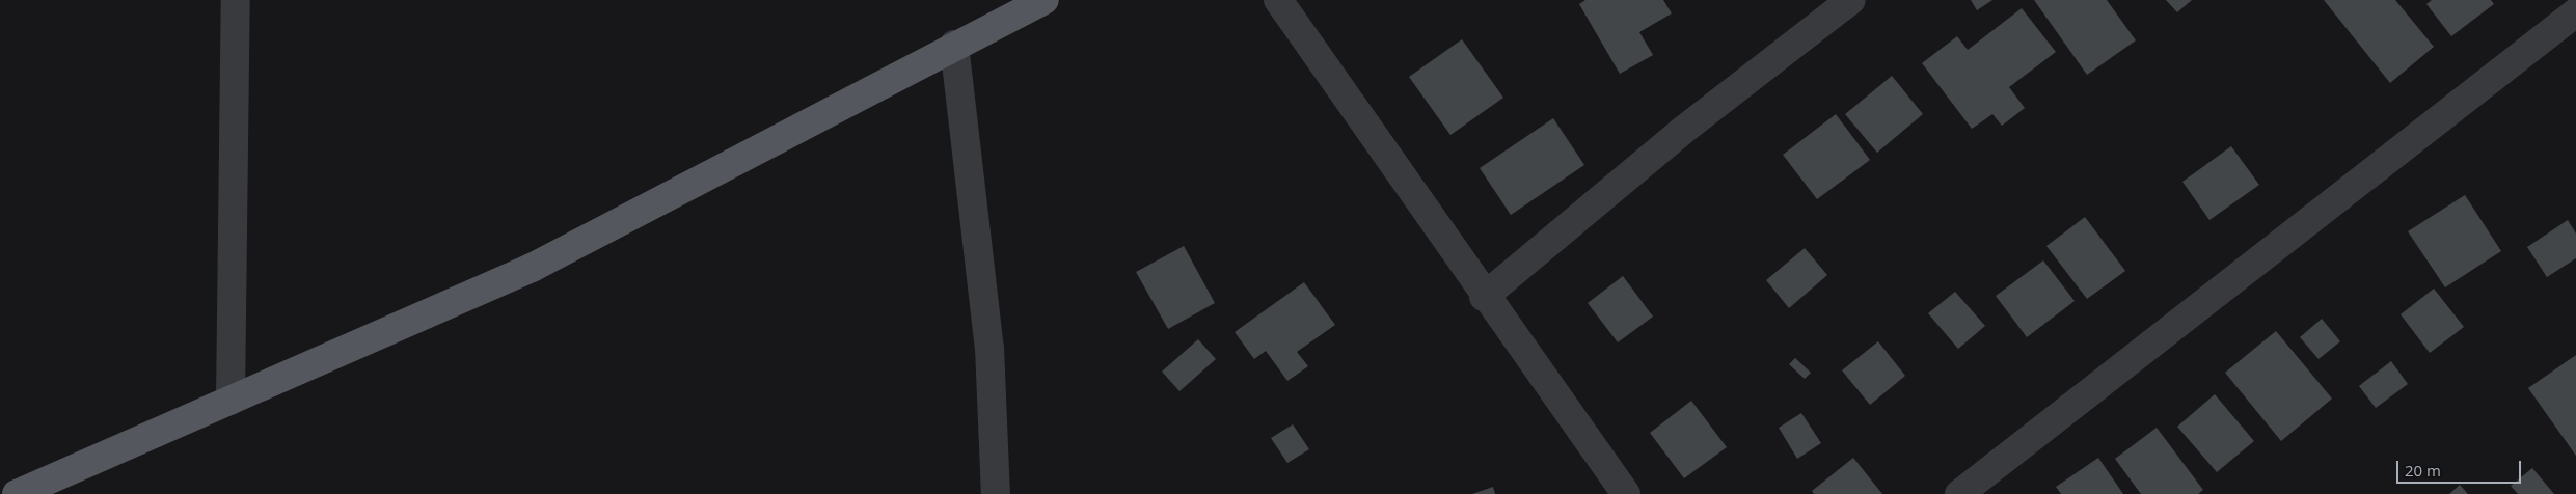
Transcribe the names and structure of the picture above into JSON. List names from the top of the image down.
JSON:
{
  "scale_bar": "20 m"
}
